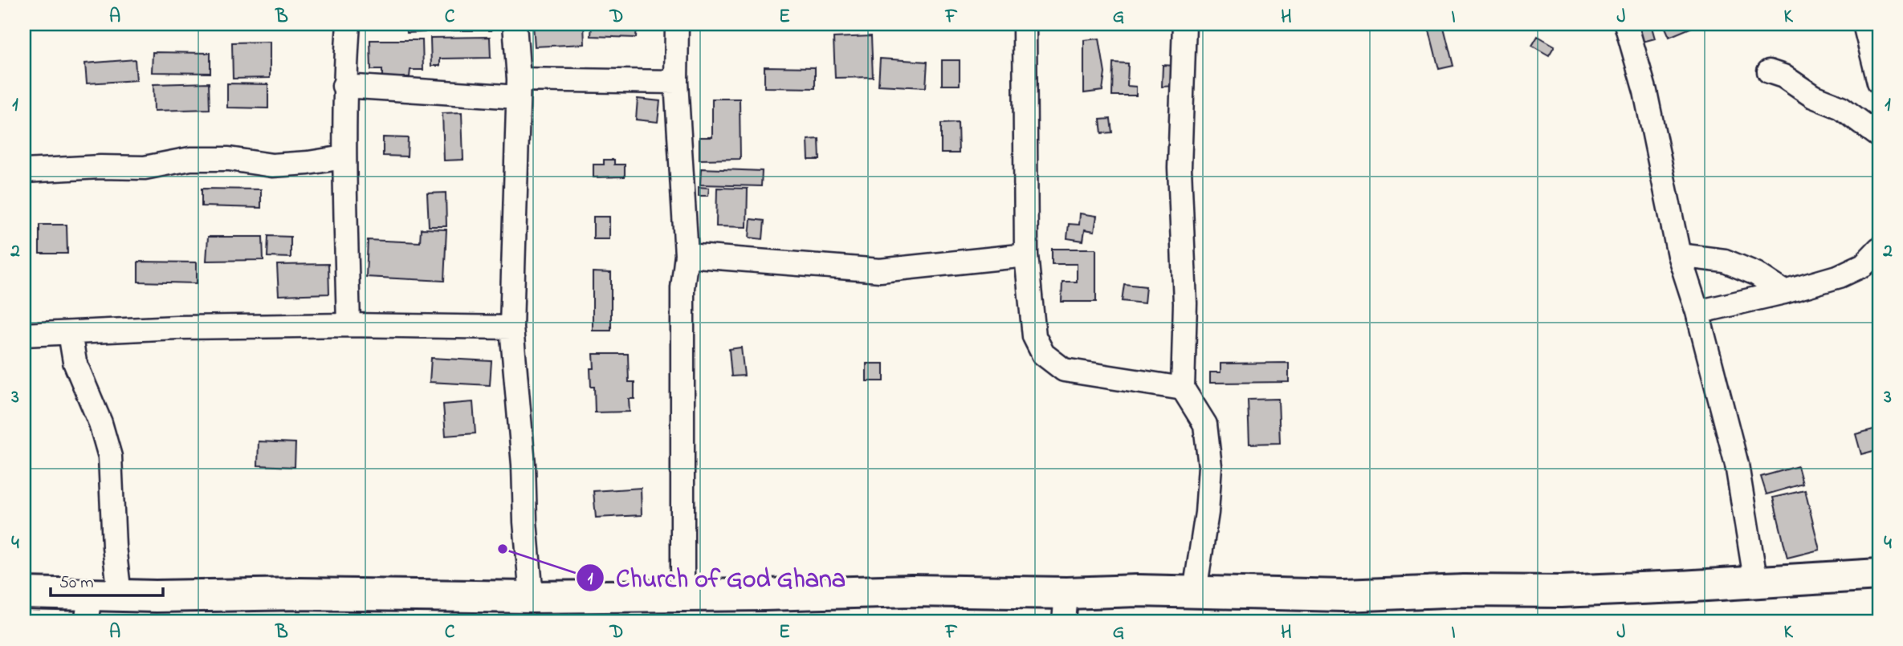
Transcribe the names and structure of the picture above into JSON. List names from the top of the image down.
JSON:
{
  "places": ["Church of God Ghana"],
  "scale_bar": "50 m",
  "grid": {
    "columns": [
      "A",
      "B",
      "C",
      "D",
      "E",
      "F",
      "G",
      "H",
      "I",
      "J",
      "K"
    ],
    "rows": [
      "1",
      "2",
      "3",
      "4"
    ]
  }
}
